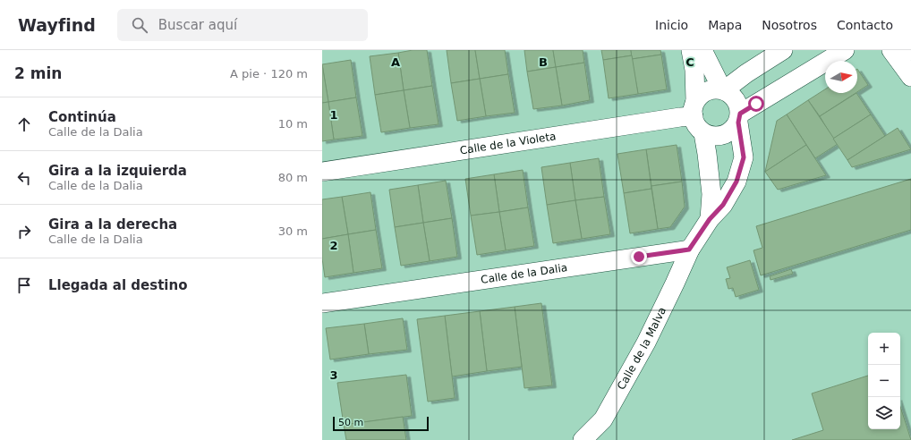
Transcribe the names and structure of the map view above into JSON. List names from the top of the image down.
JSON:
{
  "streets": {
    "street": ["Calle de la Violeta", "Calle de la Dalia", "Calle de la Malva"]
  },
  "crossings": [
    ["Calle de la Dalia", "Calle de la Malva"]
  ],
  "scale_bar": "50 m",
  "north": "right",
  "page": {
    "header": "Wayfind",
    "search": "Buscar aquí",
    "nav": [
      "Inicio",
      "Mapa",
      "Nosotros",
      "Contacto"
    ],
    "heading": ["2 min", "A pie · 120 m"],
    "list": [
      ["Continúa", "Calle de la Dalia", "10 m"],
      ["Gira a la izquierda", "Calle de la Dalia", "80 m"],
      ["Gira a la derecha", "Calle de la Dalia", "30 m"],
      "Llegada al destino"
    ],
    "map_buttons": ["+", "−"],
    "scale": "50 m"
  },
  "grid": {
    "columns": ["A", "B", "C"],
    "rows": ["1", "2", "3"]
  }
}
